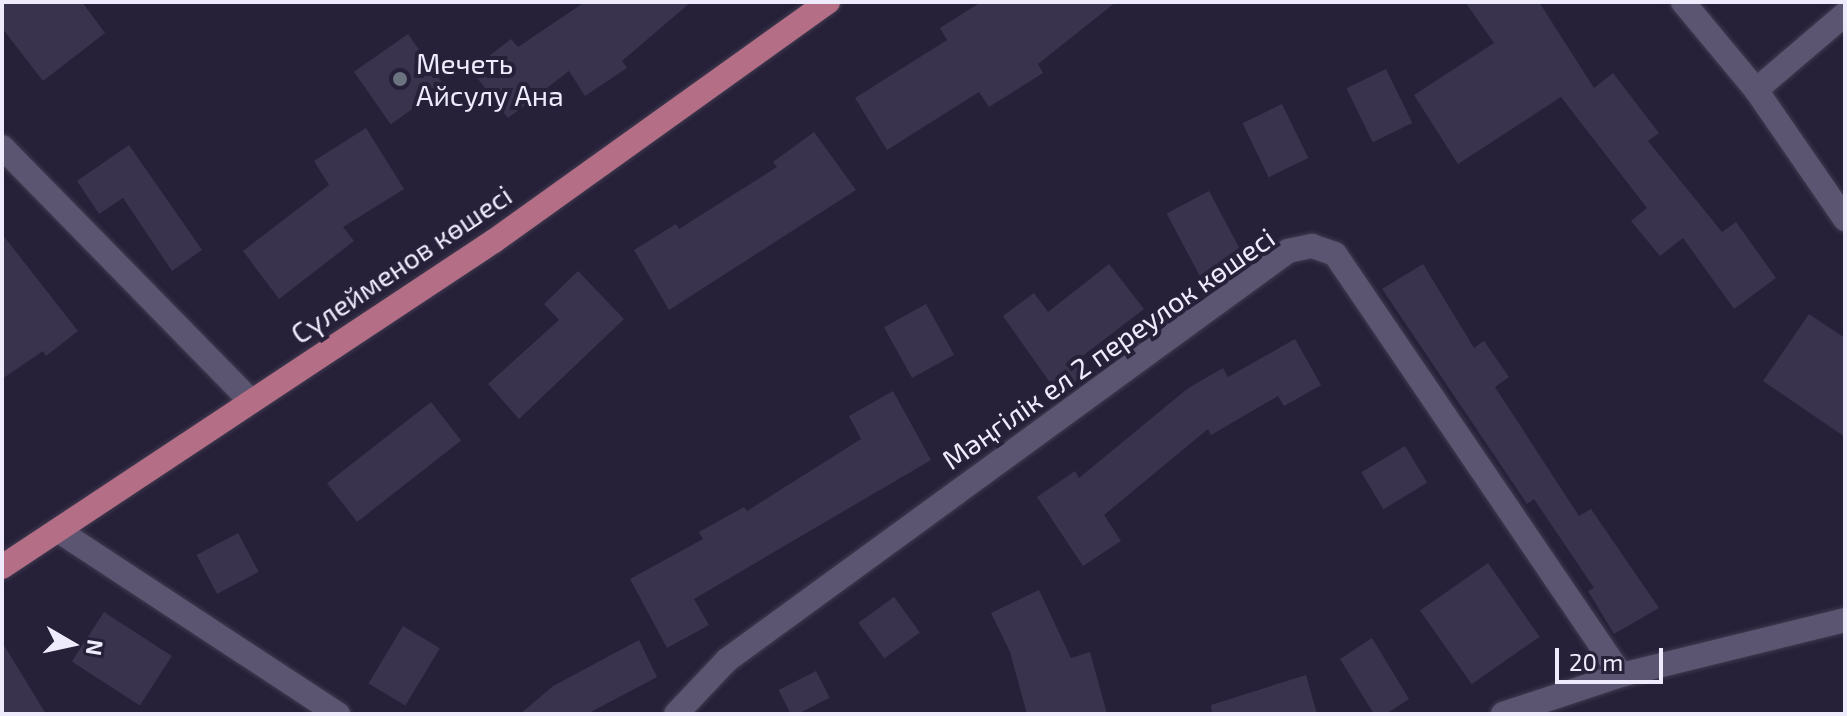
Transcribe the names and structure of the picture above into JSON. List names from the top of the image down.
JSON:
{
  "streets": {
    "main road": ["Сүлейменов көшесі"],
    "street": ["Мәңгілік ел 2 переулок көшесі"]
  },
  "places": ["Мечеть Айсулу Ана"],
  "scale_bar": "20 m",
  "north": "right"
}
